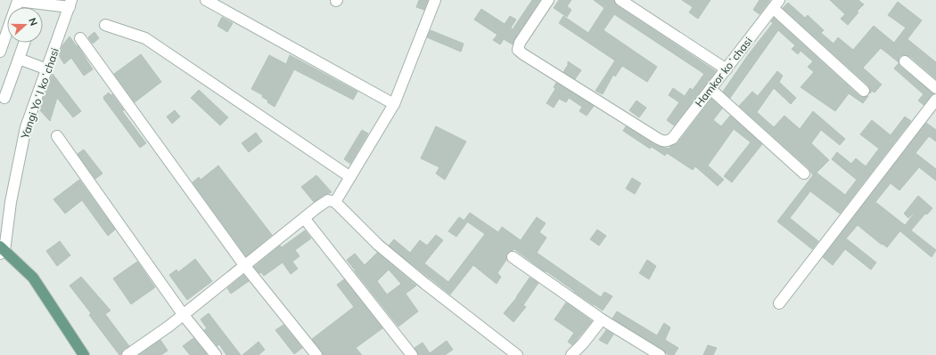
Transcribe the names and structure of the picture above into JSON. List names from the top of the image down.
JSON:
{
  "streets": {
    "street": ["Hamkor koʻchasi", "Yangi Yoʻl koʻchasi"]
  },
  "north": "right"
}
